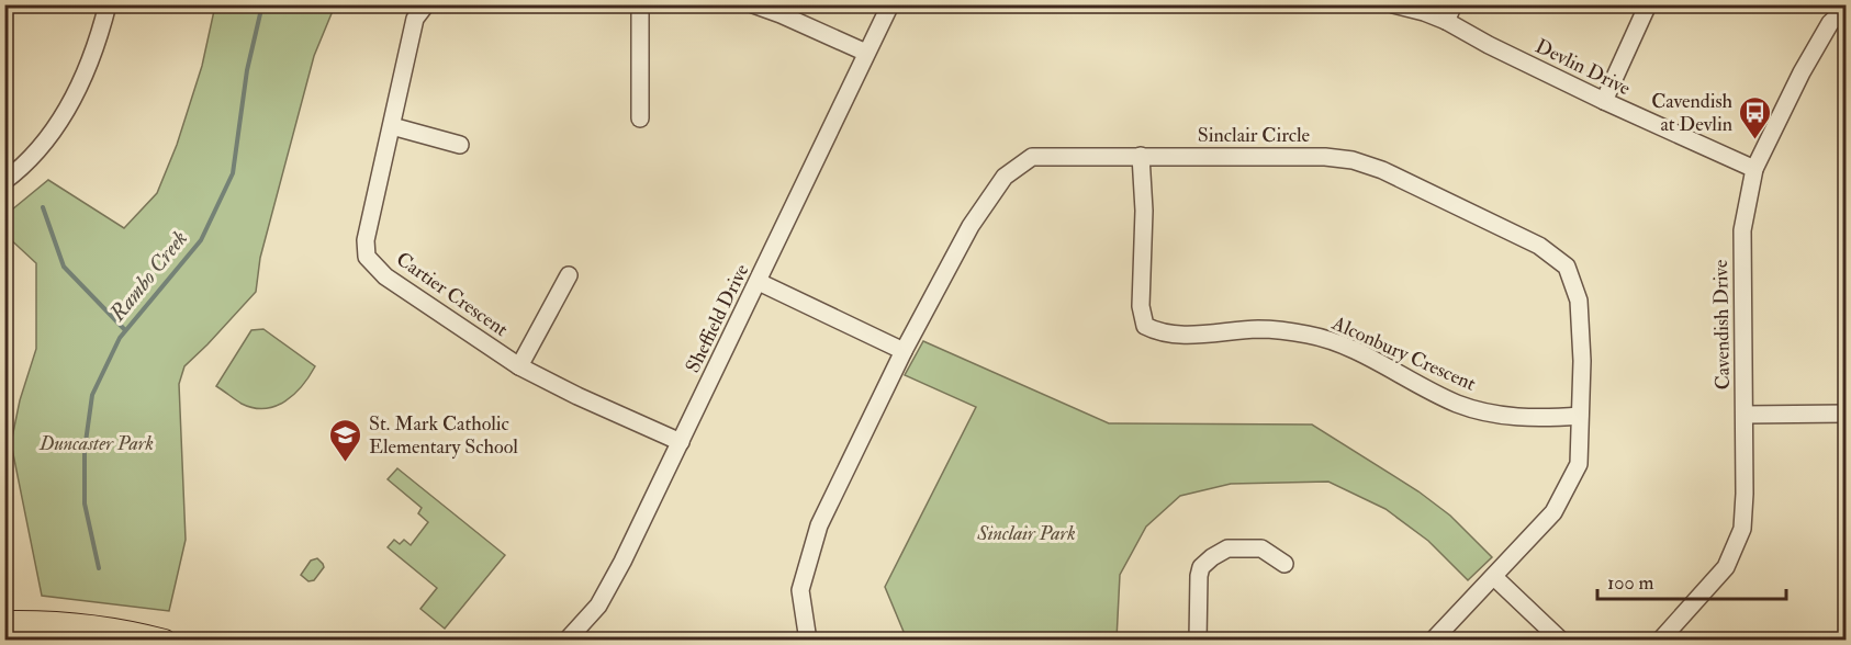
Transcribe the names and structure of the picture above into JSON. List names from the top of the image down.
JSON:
{
  "streets": {
    "street": [
      "Devlin Drive",
      "Sinclair Circle",
      "Cartier Crescent",
      "Sheffield Drive",
      "Cavendish Drive",
      "Alconbury Crescent"
    ]
  },
  "crossings": [
    ["Devlin Drive", "Cavendish Drive"],
    ["Sinclair Circle", "Alconbury Crescent"],
    ["Cartier Crescent", "Sheffield Drive"]
  ],
  "water": ["Rambo Creek"],
  "parks": ["Duncaster Park", "Sinclair Park"],
  "places": {
    "bus stop": ["Cavendish at Devlin"],
    "school or university": ["St. Mark Catholic Elementary School"]
  },
  "scale_bar": "100 m"
}
